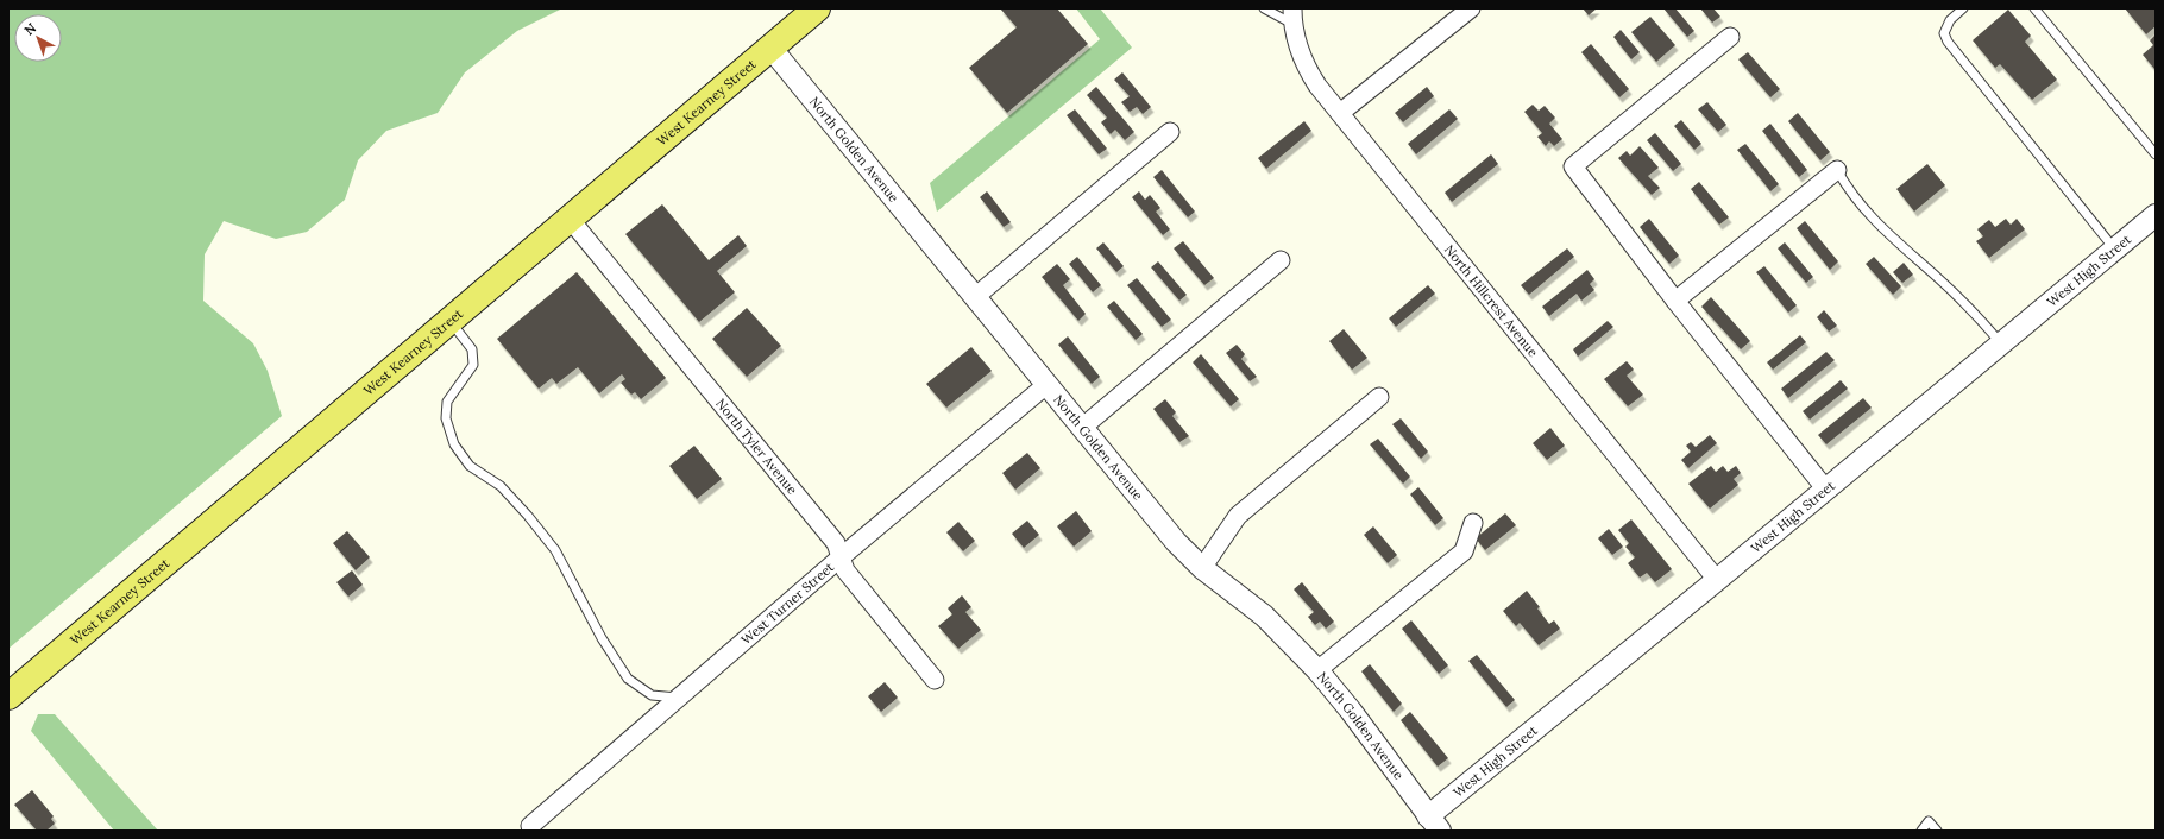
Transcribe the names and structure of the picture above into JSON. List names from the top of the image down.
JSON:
{
  "streets": {
    "main road": ["West Kearney Street"],
    "street": [
      "North Golden Avenue",
      "West High Street",
      "North Hillcrest Avenue",
      "North Tyler Avenue",
      "West Turner Street"
    ]
  },
  "crossings": [
    ["West Kearney Street", "North Golden Avenue"],
    ["West Kearney Street", "North Tyler Avenue"],
    ["North Golden Avenue", "West High Street"],
    ["North Golden Avenue", "West Turner Street"],
    ["West High Street", "North Hillcrest Avenue"],
    ["North Tyler Avenue", "West Turner Street"]
  ],
  "north": "top left"
}
